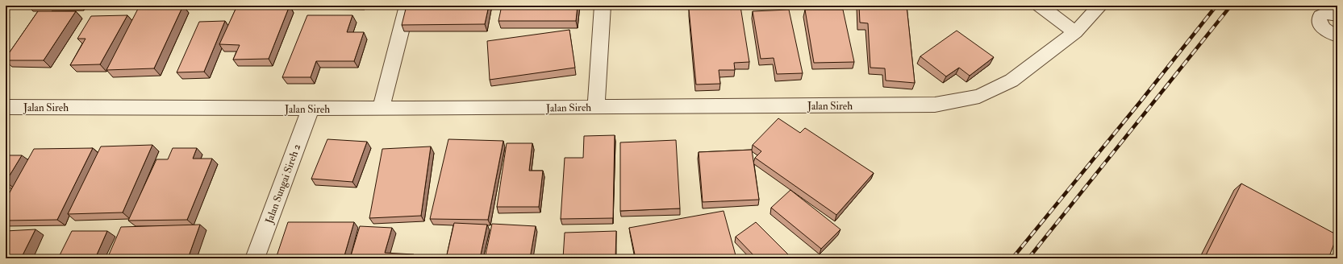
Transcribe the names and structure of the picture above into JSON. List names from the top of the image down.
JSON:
{
  "streets": {
    "street": ["Jalan Sireh", "Jalan Sungai Sireh 2"]
  },
  "crossings": [
    ["Jalan Sireh", "Jalan Sungai Sireh 2"]
  ]
}
